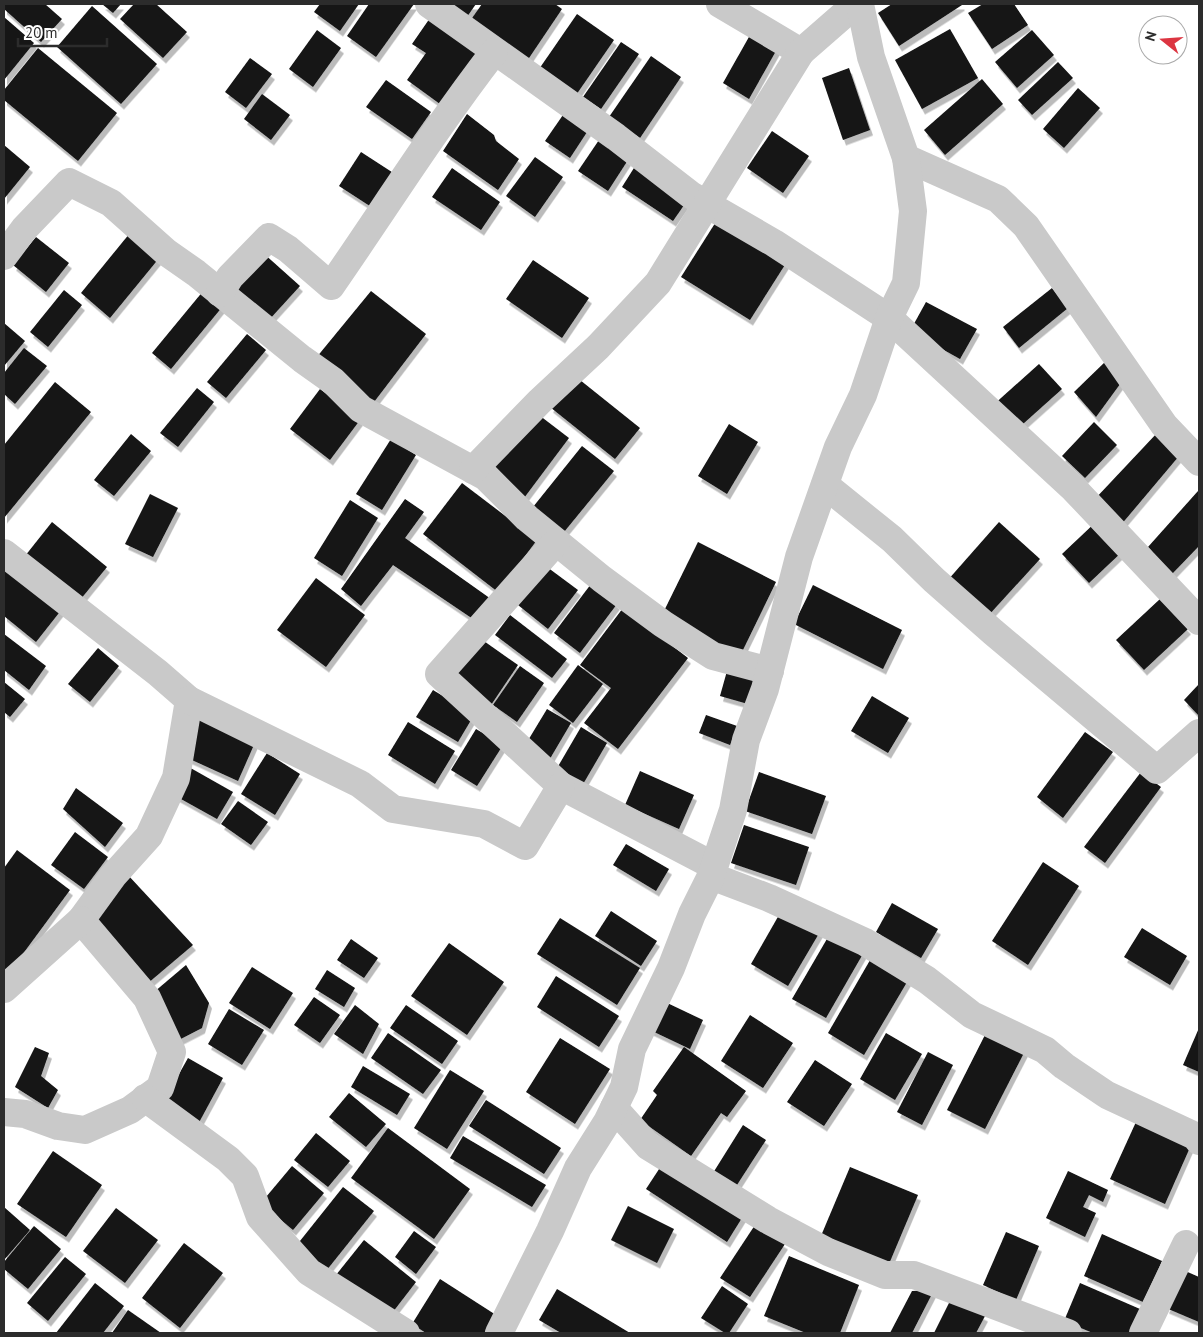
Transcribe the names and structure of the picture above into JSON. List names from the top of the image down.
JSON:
{
  "scale_bar": "20 m",
  "north": "left"
}
